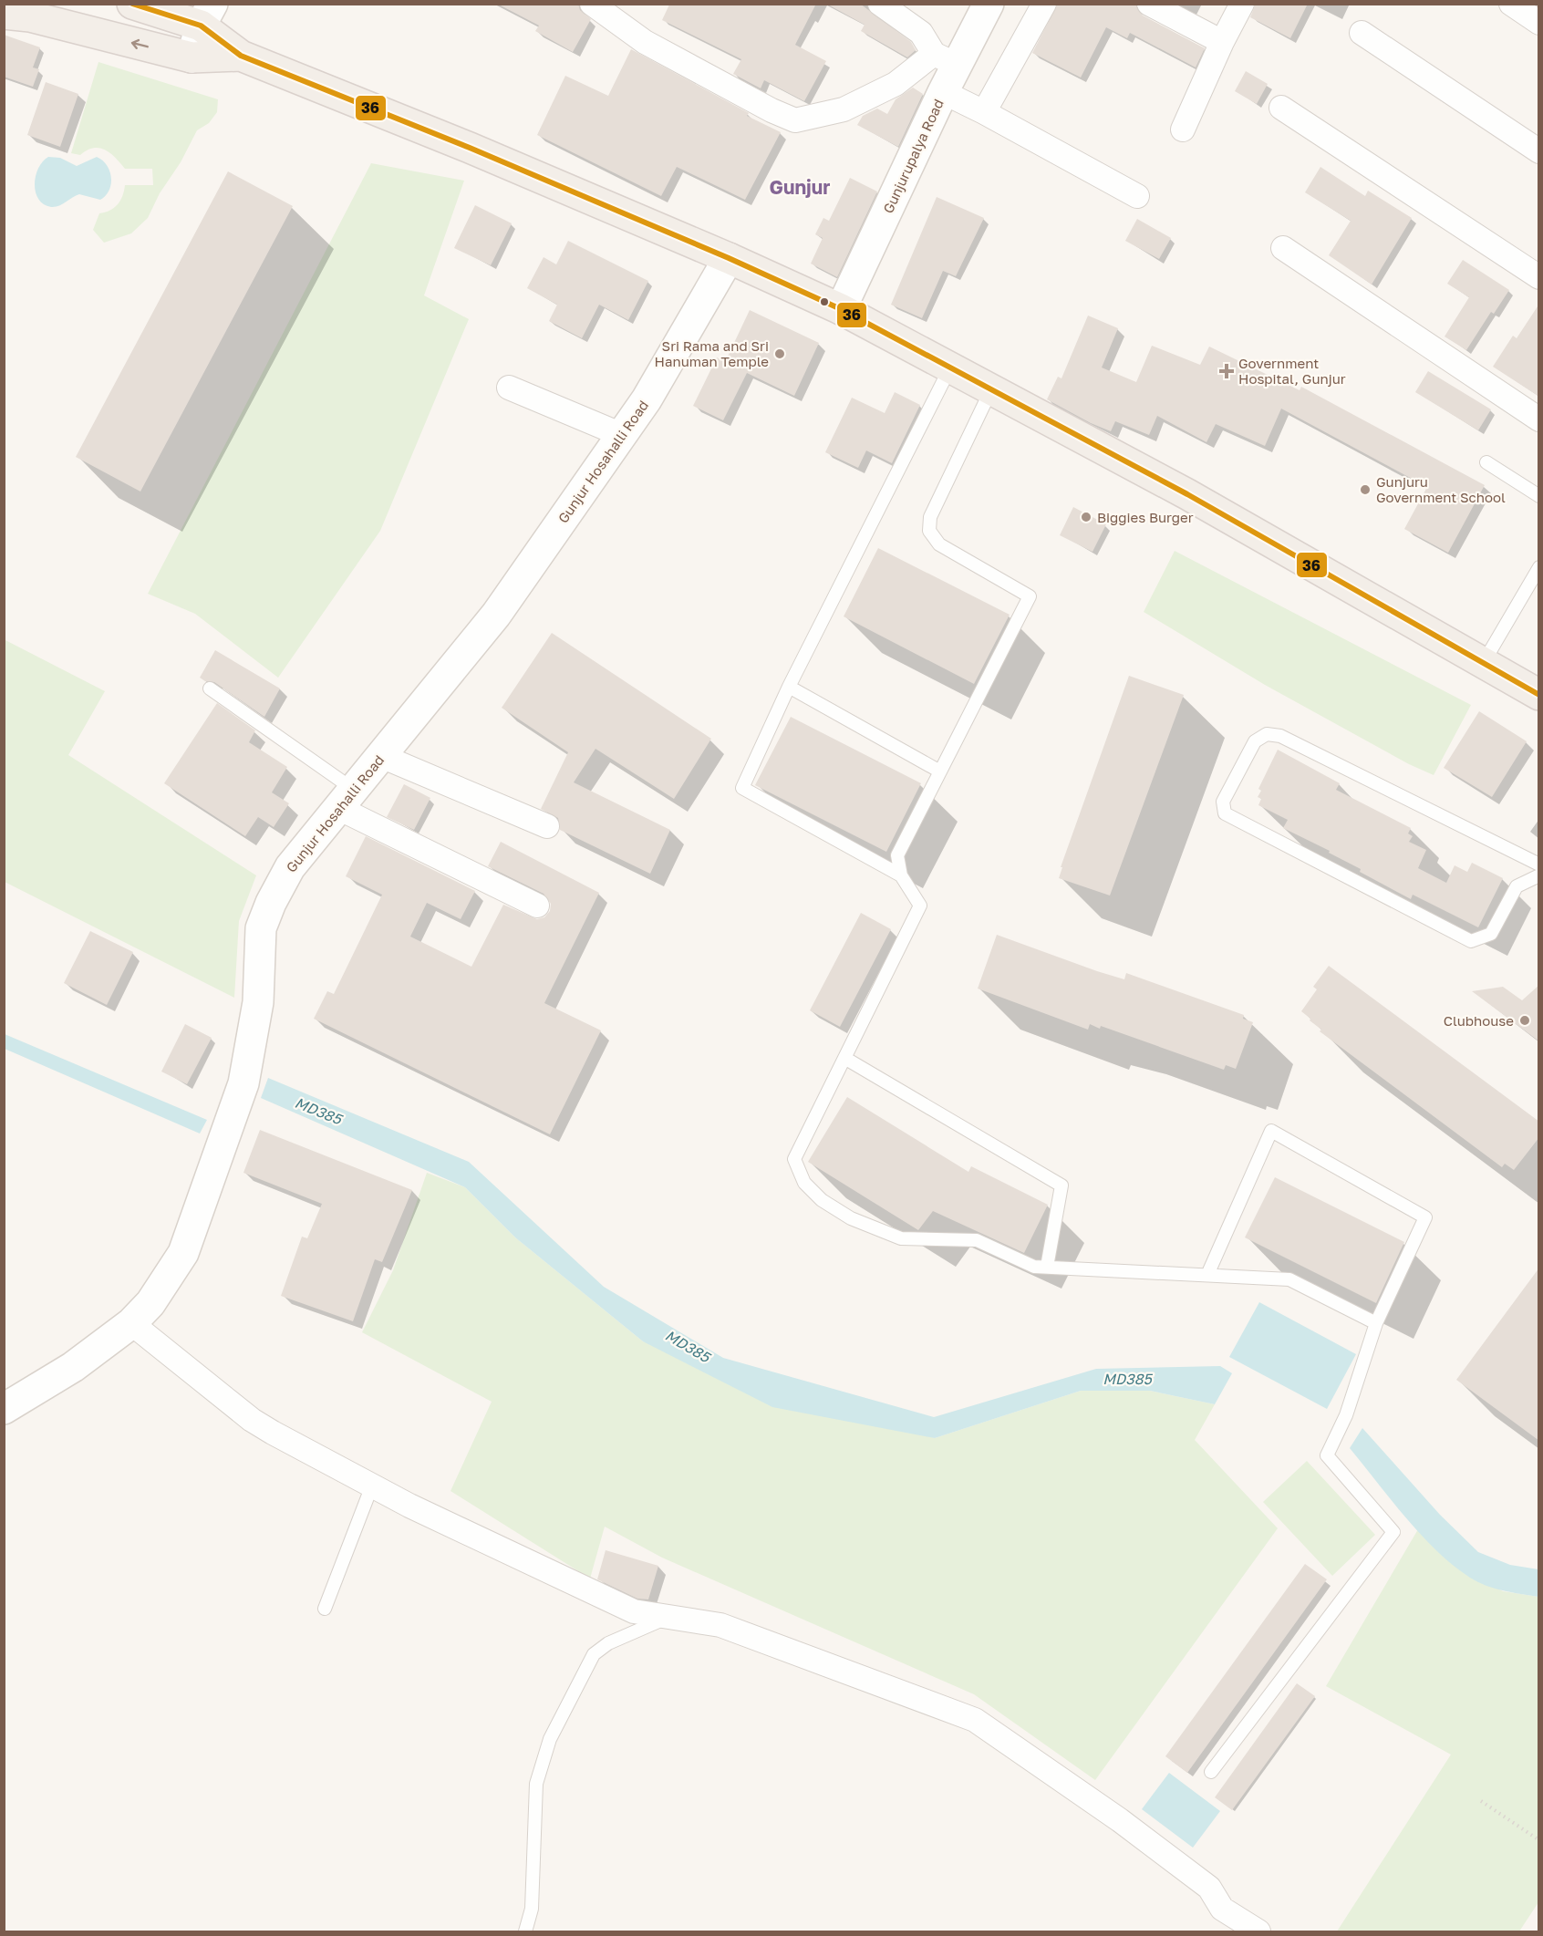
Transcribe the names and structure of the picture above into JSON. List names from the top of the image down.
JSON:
{
  "streets": {
    "street": ["Gunjurupalya Road", "Gunjur Hosahalli Road"]
  },
  "districts": ["Gunjur"],
  "water": ["MD385"],
  "places": {
    "other": [
      "Sri Rama and Sri Hanuman Temple",
      "Gunjuru Government School",
      "Biggies Burger",
      "Clubhouse"
    ],
    "health": ["Government Hospital, Gunjur"]
  },
  "lines": ["transit line 36"]
}
